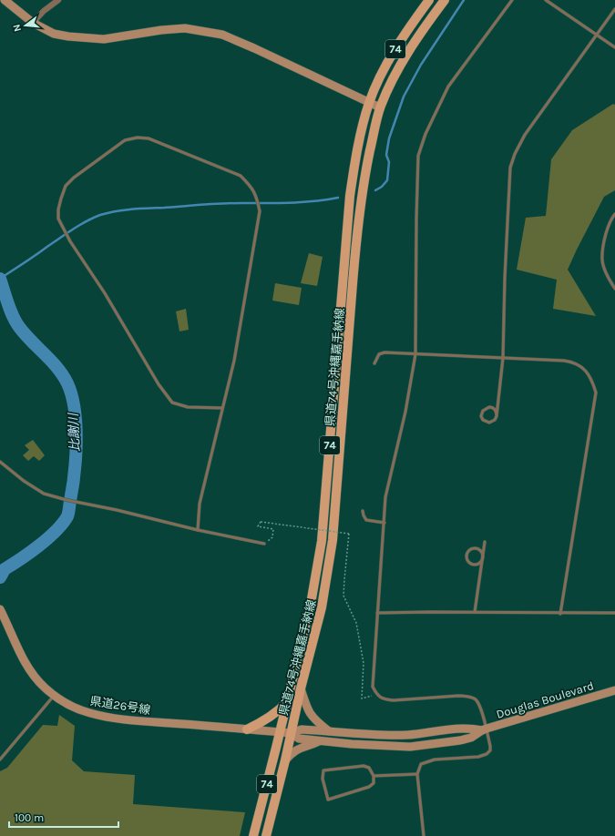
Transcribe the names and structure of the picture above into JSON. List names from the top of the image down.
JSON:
{
  "streets": {
    "main road": ["74", "県道74号沖縄嘉手納線"],
    "street": ["Douglas Boulevard", "県道26号線"]
  },
  "crossings": [
    ["74", "県道74号沖縄嘉手納線"],
    ["74", "県道26号線"],
    ["県道74号沖縄嘉手納線", "Douglas Boulevard"],
    ["県道74号沖縄嘉手納線", "県道26号線"],
    ["Douglas Boulevard", "県道26号線"]
  ],
  "water": ["比謝川"],
  "scale_bar": "100 m",
  "north": "left"
}
